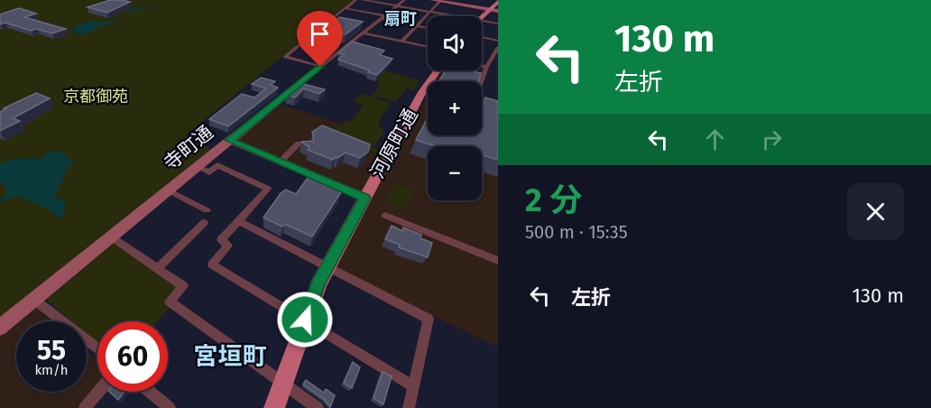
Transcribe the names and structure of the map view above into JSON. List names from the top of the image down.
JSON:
{
  "streets": {
    "main road": ["河原町通"],
    "street": ["寺町通"]
  },
  "districts": ["扇町", "宮垣町"],
  "parks": ["京都御苑"],
  "page": {
    "turn": ["130 m", "左折"],
    "map_buttons": ["+", "−"],
    "heading": ["2 分", "500 m · 15:35"],
    "list": [
      {
        "name": "左折",
        "value": "130 m"
      }
    ],
    "speed": "55 km/h",
    "limit": "60"
  }
}
